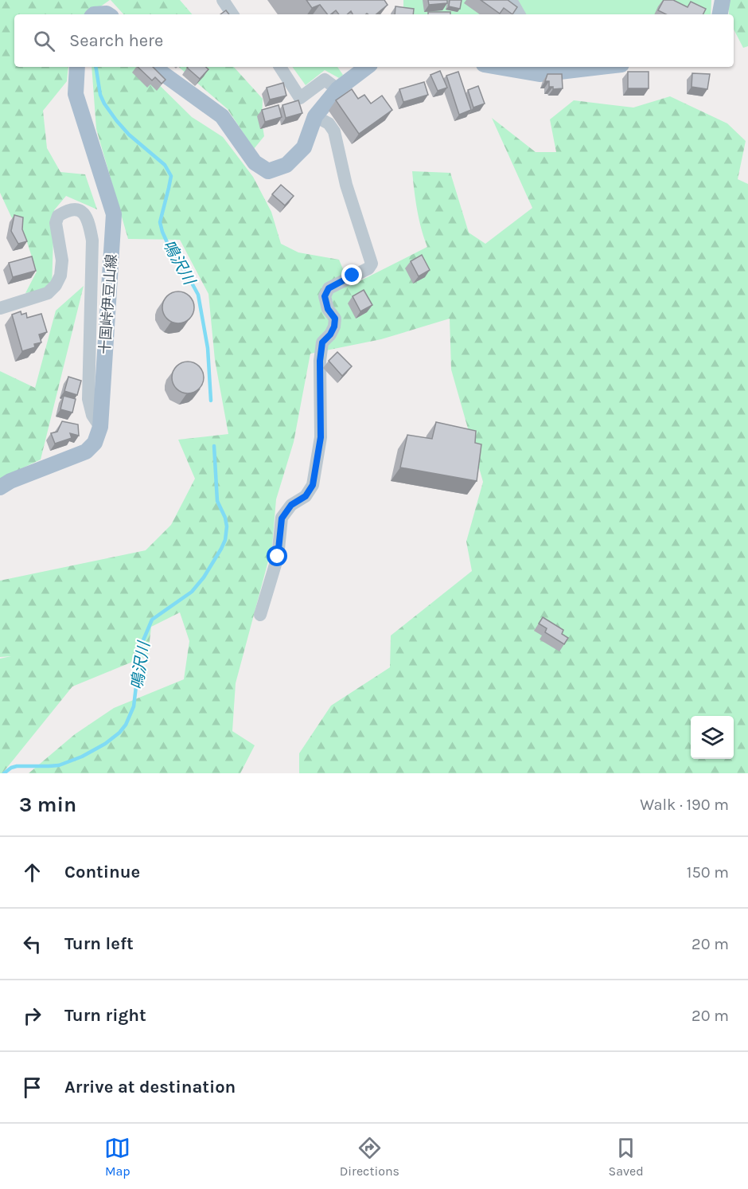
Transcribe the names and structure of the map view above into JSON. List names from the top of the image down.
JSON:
{
  "streets": {
    "main road": ["十国峠伊豆山線"]
  },
  "water": ["鳴沢川"],
  "page": {
    "search": "Search here",
    "heading": ["3 min", "Walk · 190 m"],
    "list": [
      ["Continue", "150 m"],
      ["Turn left", "20 m"],
      ["Turn right", "20 m"],
      "Arrive at destination"
    ],
    "nav": ["Map", "Directions", "Saved"]
  }
}
